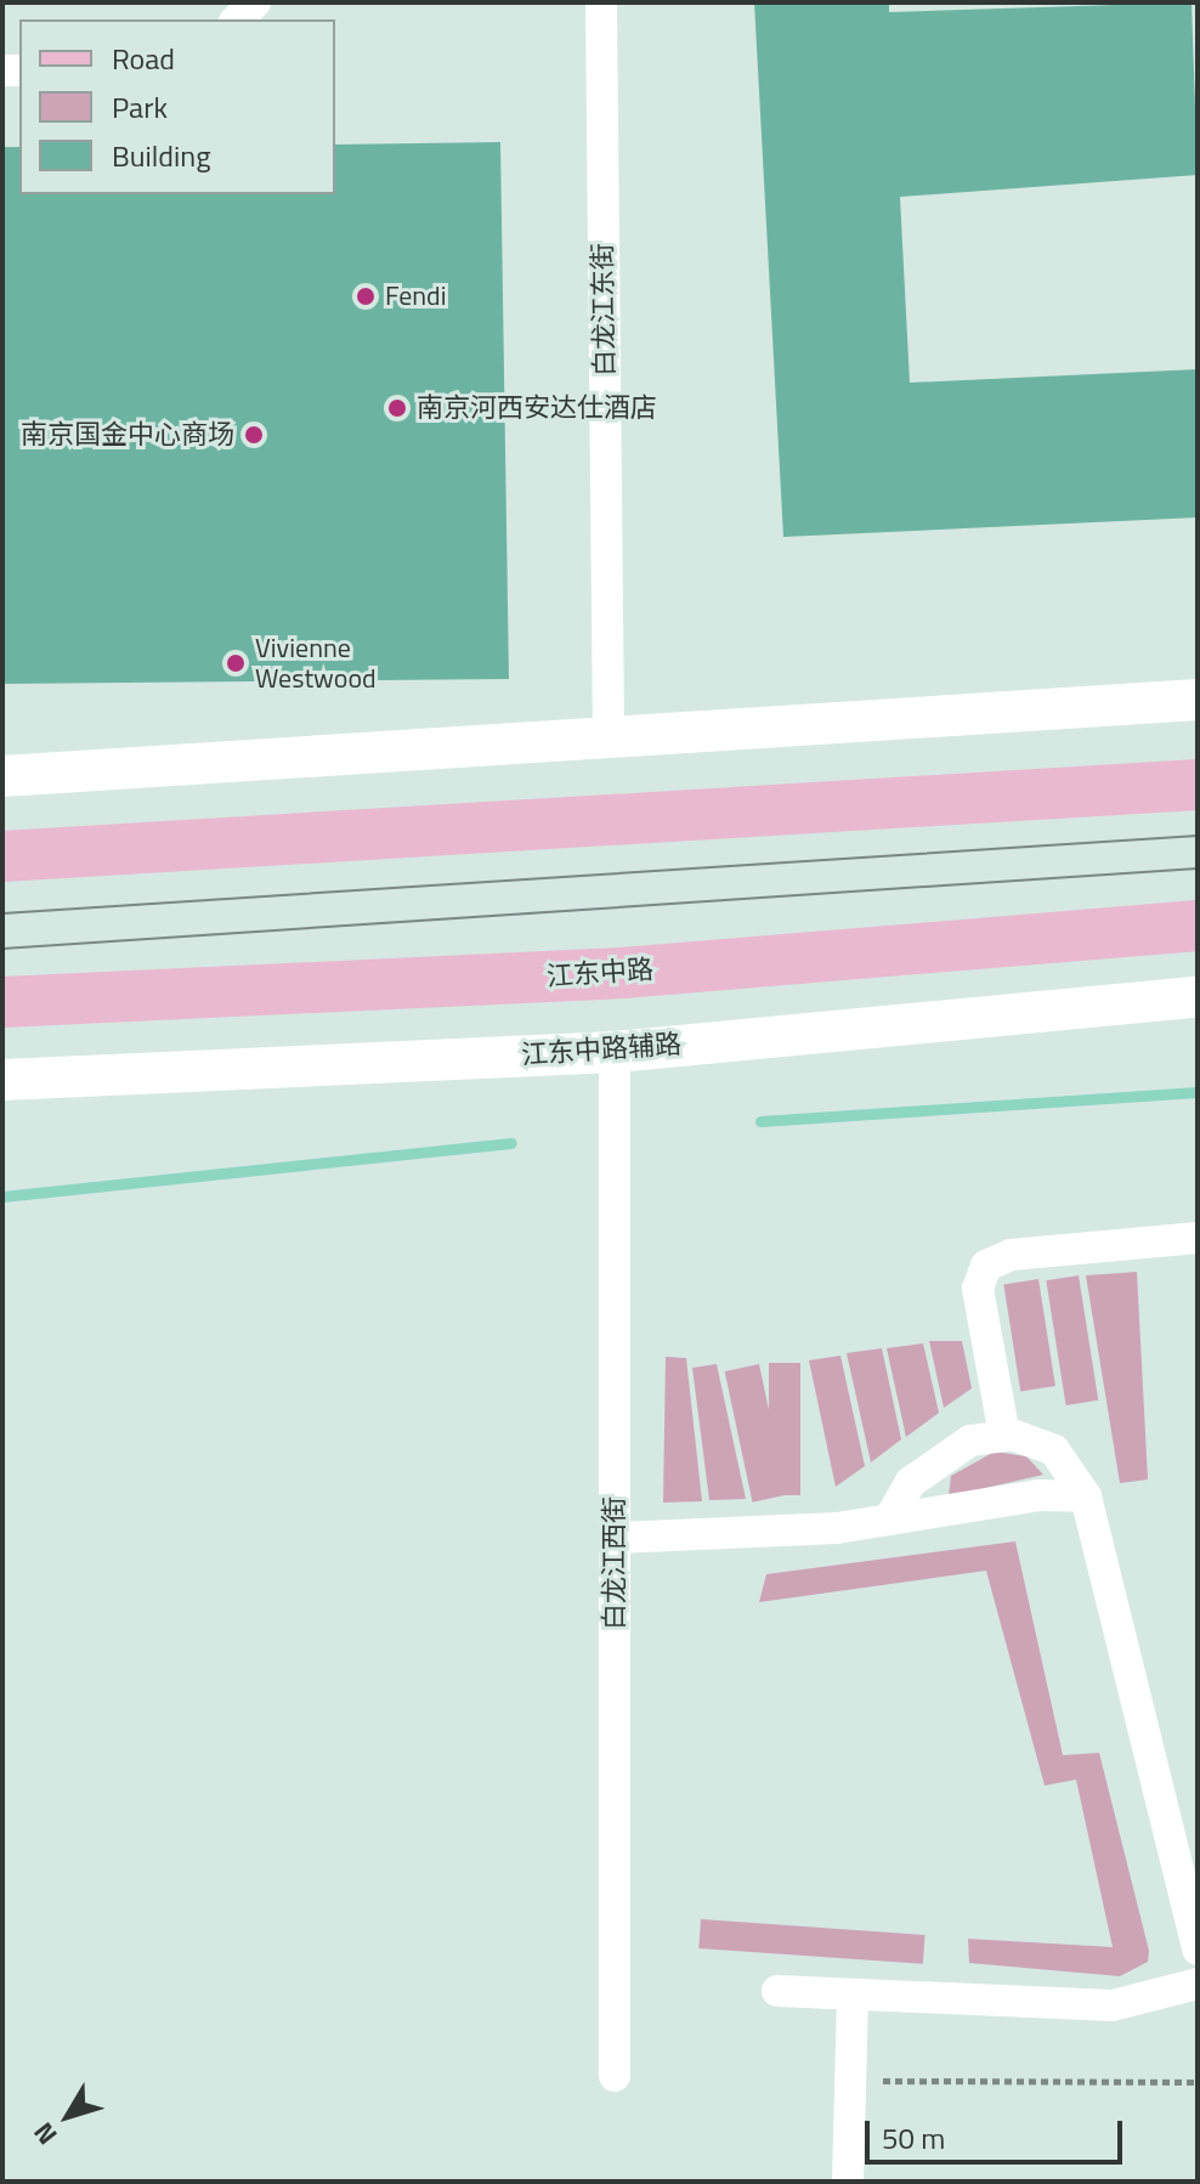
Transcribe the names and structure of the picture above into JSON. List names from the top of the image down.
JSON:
{
  "streets": {
    "main road": ["江东中路"],
    "street": ["白龙江东街", "江东中路辅路", "白龙江西街"]
  },
  "crossings": [
    ["江东中路辅路", "白龙江西街"]
  ],
  "places": [
    "Fendi",
    "南京河西安达仕酒店",
    "南京国金中心商场",
    "Vivienne Westwood"
  ],
  "legend": ["Road", "Park", "Building"],
  "scale_bar": "50 m",
  "north": "bottom left"
}
